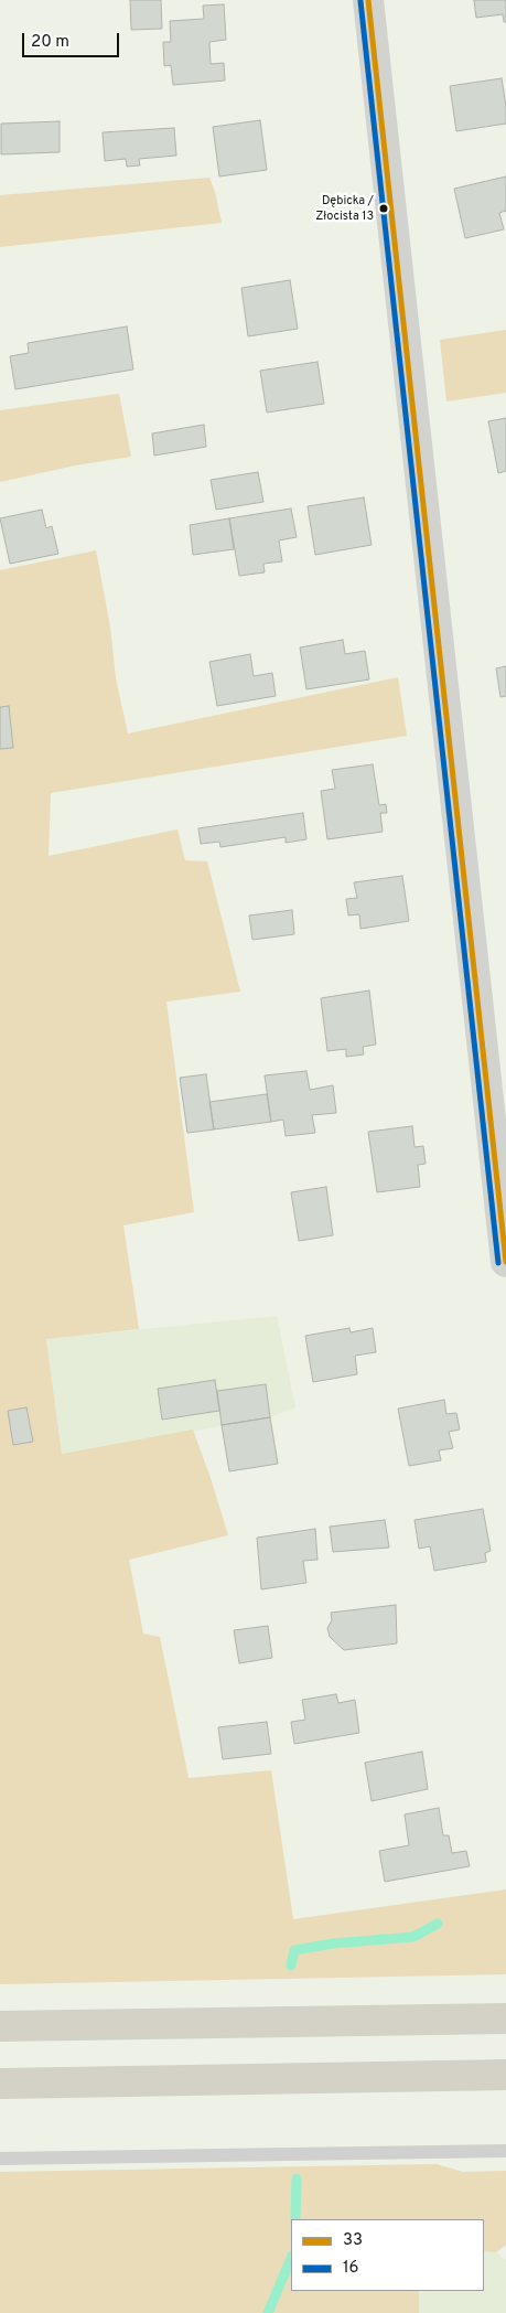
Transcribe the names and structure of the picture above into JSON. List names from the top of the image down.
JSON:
{
  "places": ["Dębicka / Złocista 13"],
  "lines": ["transit line 33", "transit line 16"],
  "legend": ["33", "16"],
  "scale_bar": "20 m"
}
